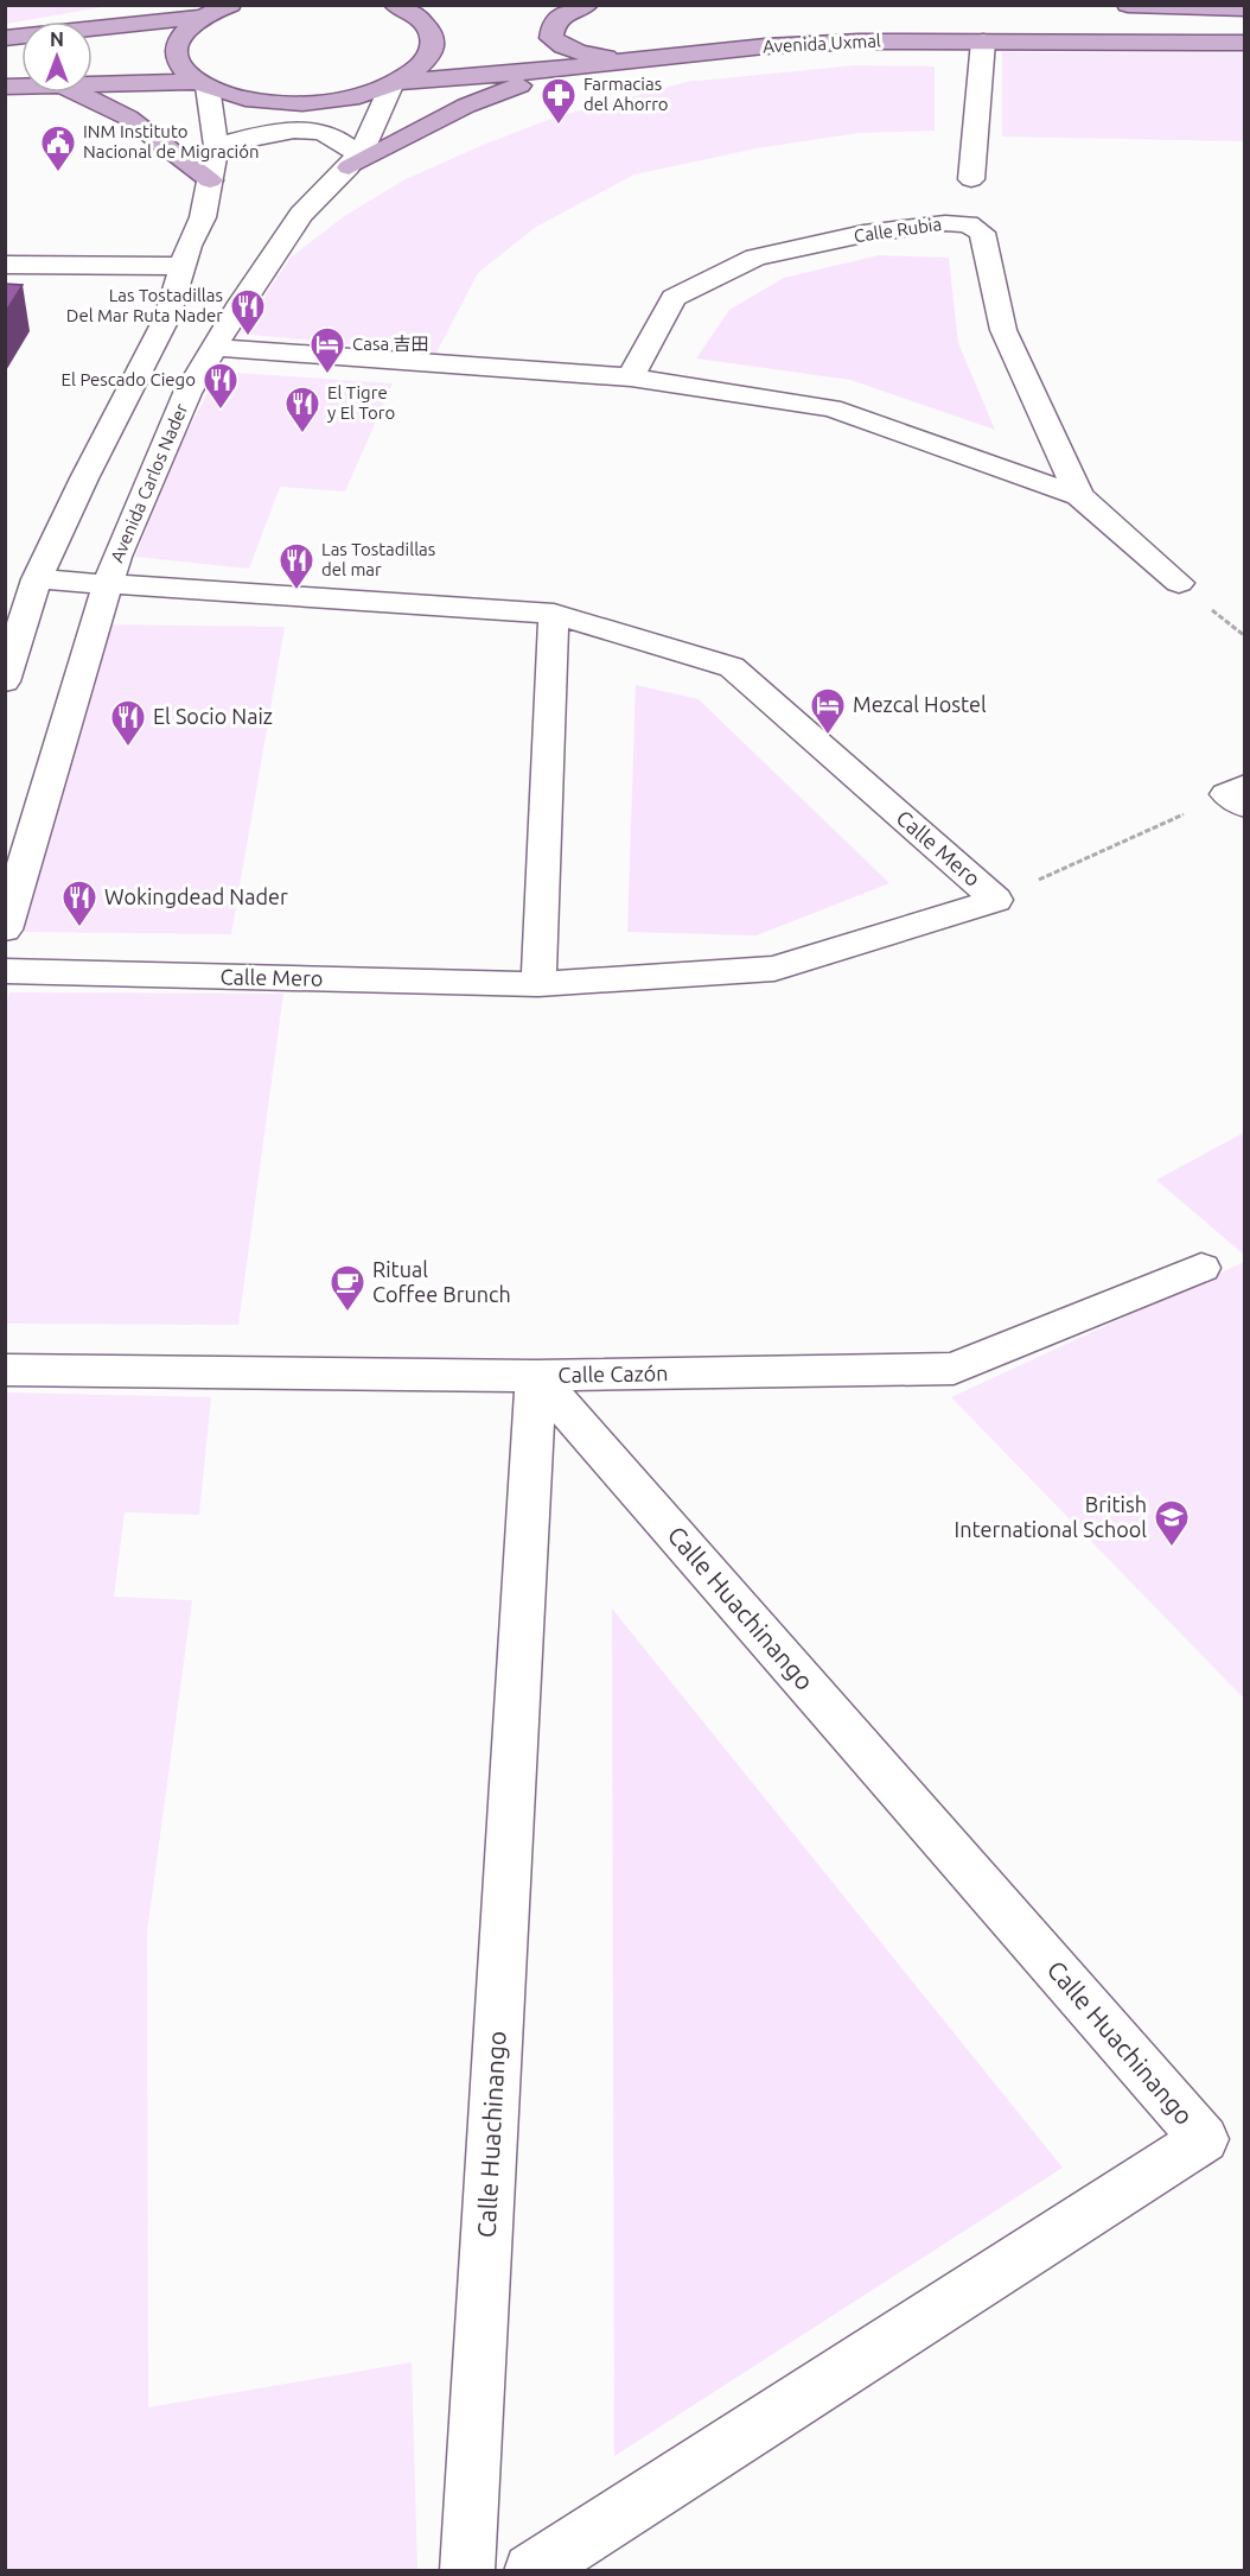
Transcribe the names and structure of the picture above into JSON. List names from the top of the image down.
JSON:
{
  "streets": {
    "main road": ["Avenida Uxmal"],
    "street": [
      "Calle Rubia",
      "Avenida Carlos Nader",
      "Calle Mero",
      "Calle Cazón",
      "Calle Huachinango"
    ]
  },
  "crossings": [
    ["Avenida Uxmal", "Avenida Carlos Nader"],
    ["Calle Rubia", "Avenida Carlos Nader"],
    ["Avenida Carlos Nader", "Calle Mero"],
    ["Calle Cazón", "Calle Huachinango"]
  ],
  "places": {
    "pharmacy": ["Farmacias del Ahorro"],
    "public building": ["INM Instituto Nacional de Migración"],
    "restaurant": [
      "Las Tostadillas Del Mar Ruta Nader",
      "El Pescado Ciego",
      "El Tigre y El Toro",
      "Las Tostadillas del mar",
      "El Socio Naiz",
      "Wokingdead Nader"
    ],
    "hotel": ["Casa 吉田", "Mezcal Hostel"],
    "cafe": ["Ritual Coffee Brunch"],
    "school or university": ["British International School"]
  },
  "north": "top"
}
